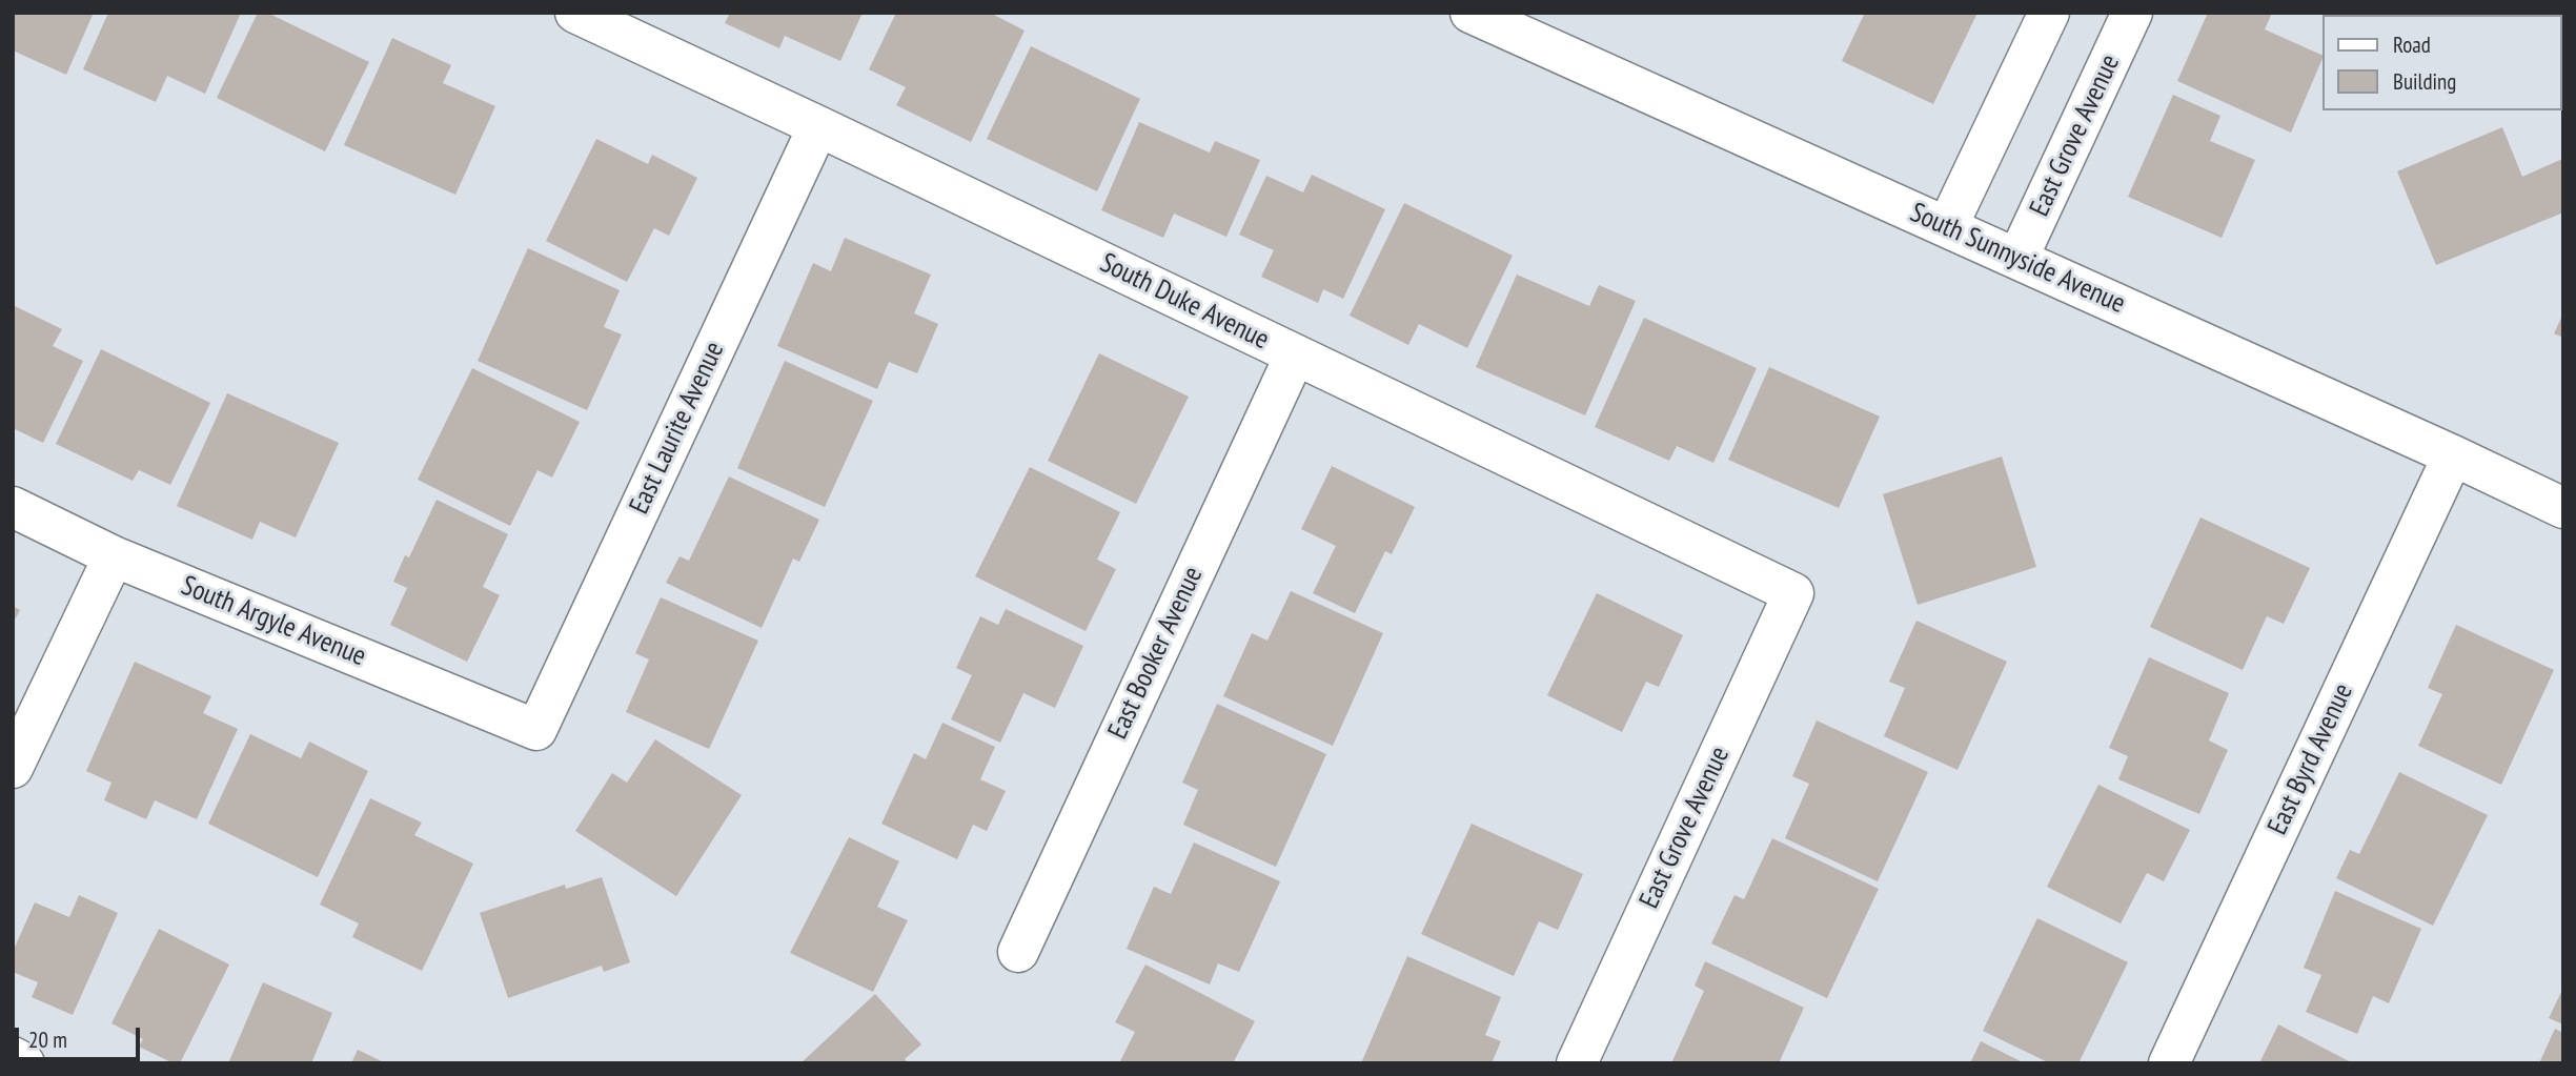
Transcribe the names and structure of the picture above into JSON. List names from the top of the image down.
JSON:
{
  "streets": {
    "street": [
      "East Grove Avenue",
      "South Sunnyside Avenue",
      "South Duke Avenue",
      "East Laurite Avenue",
      "South Argyle Avenue",
      "East Booker Avenue",
      "East Byrd Avenue"
    ]
  },
  "crossings": [
    ["East Grove Avenue", "South Sunnyside Avenue"],
    ["East Grove Avenue", "South Duke Avenue"],
    ["South Sunnyside Avenue", "East Byrd Avenue"],
    ["South Duke Avenue", "East Laurite Avenue"],
    ["South Duke Avenue", "East Booker Avenue"],
    ["East Laurite Avenue", "South Argyle Avenue"]
  ],
  "legend": ["Road", "Building"],
  "scale_bar": "20 m"
}
